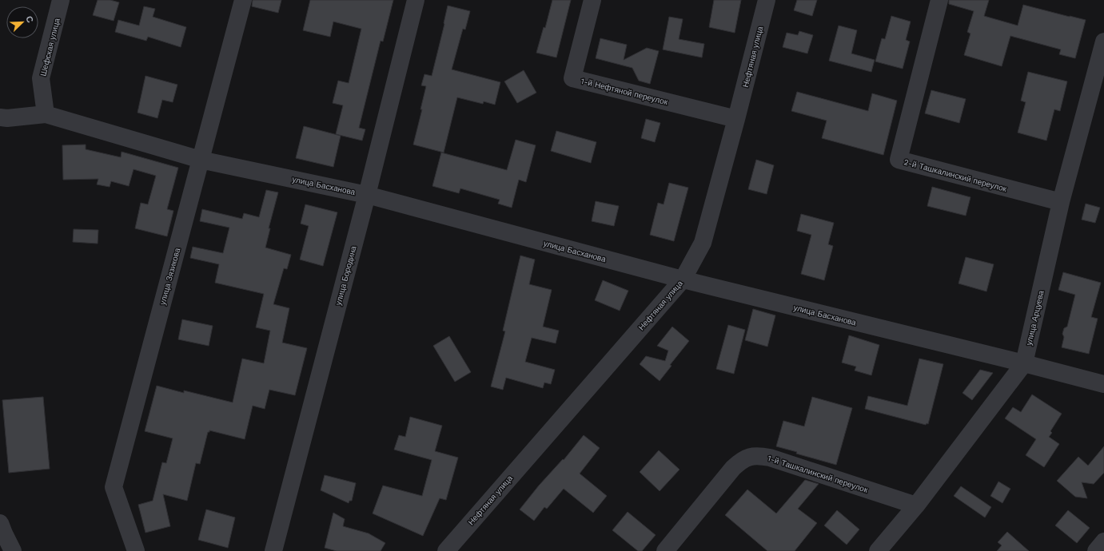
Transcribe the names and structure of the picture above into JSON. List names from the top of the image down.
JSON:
{
  "streets": {
    "street": [
      "Шефская улица",
      "Нефтяная улица",
      "1-й Нефтяной переулок",
      "2-й Ташкалинский переулок",
      "улица Басханова",
      "улица Бородина",
      "улица Зязикова",
      "улица Арцуева",
      "1-й Ташкалинский переулок"
    ]
  },
  "crossings": [
    ["Шефская улица", "улица Басханова"],
    ["Нефтяная улица", "1-й Нефтяной переулок"],
    ["Нефтяная улица", "улица Басханова"],
    ["2-й Ташкалинский переулок", "улица Арцуева"],
    ["улица Басханова", "улица Бородина"],
    ["улица Басханова", "улица Зязикова"],
    ["улица Басханова", "улица Арцуева"],
    ["улица Арцуева", "1-й Ташкалинский переулок"]
  ],
  "north": "top right"
}
